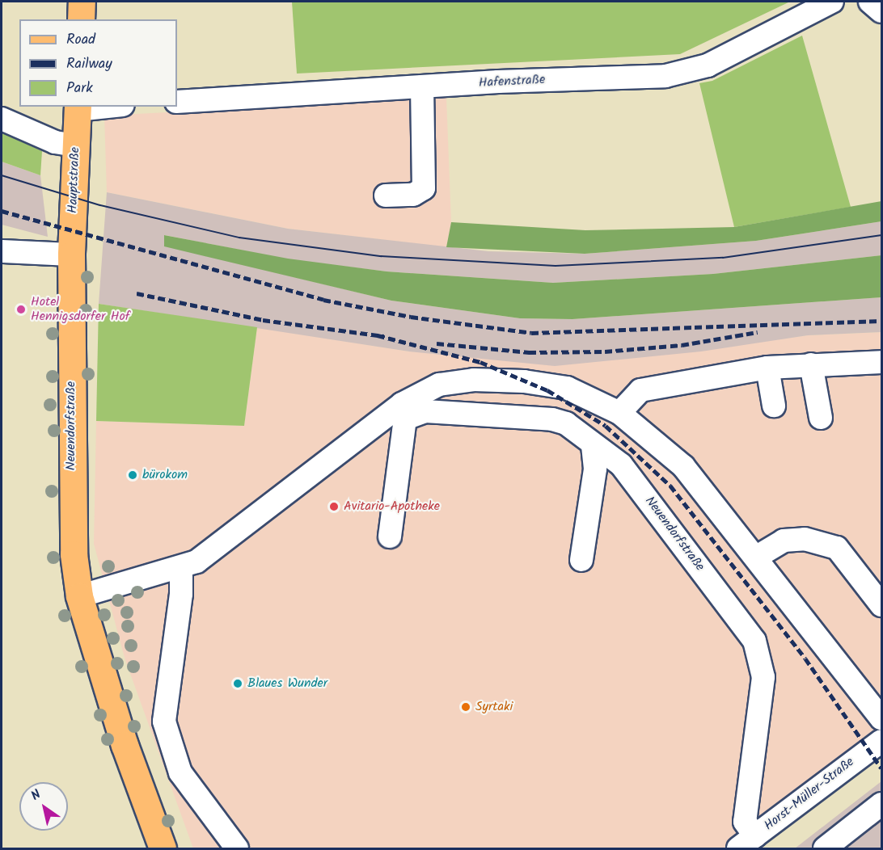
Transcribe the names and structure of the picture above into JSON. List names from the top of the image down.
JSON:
{
  "streets": {
    "main road": ["Hauptstraße", "Neuendorfstraße"],
    "street": ["Hafenstraße", "Horst-Müller-Straße"]
  },
  "crossings": [
    ["Hauptstraße", "Neuendorfstraße"],
    ["Neuendorfstraße", "Horst-Müller-Straße"]
  ],
  "places": [
    "Hotel Hennigsdorfer Hof",
    "bürokom",
    "Avitario-Apotheke",
    "Blaues Wunder",
    "Syrtaki"
  ],
  "legend": ["Road", "Railway", "Park"],
  "north": "top left"
}
